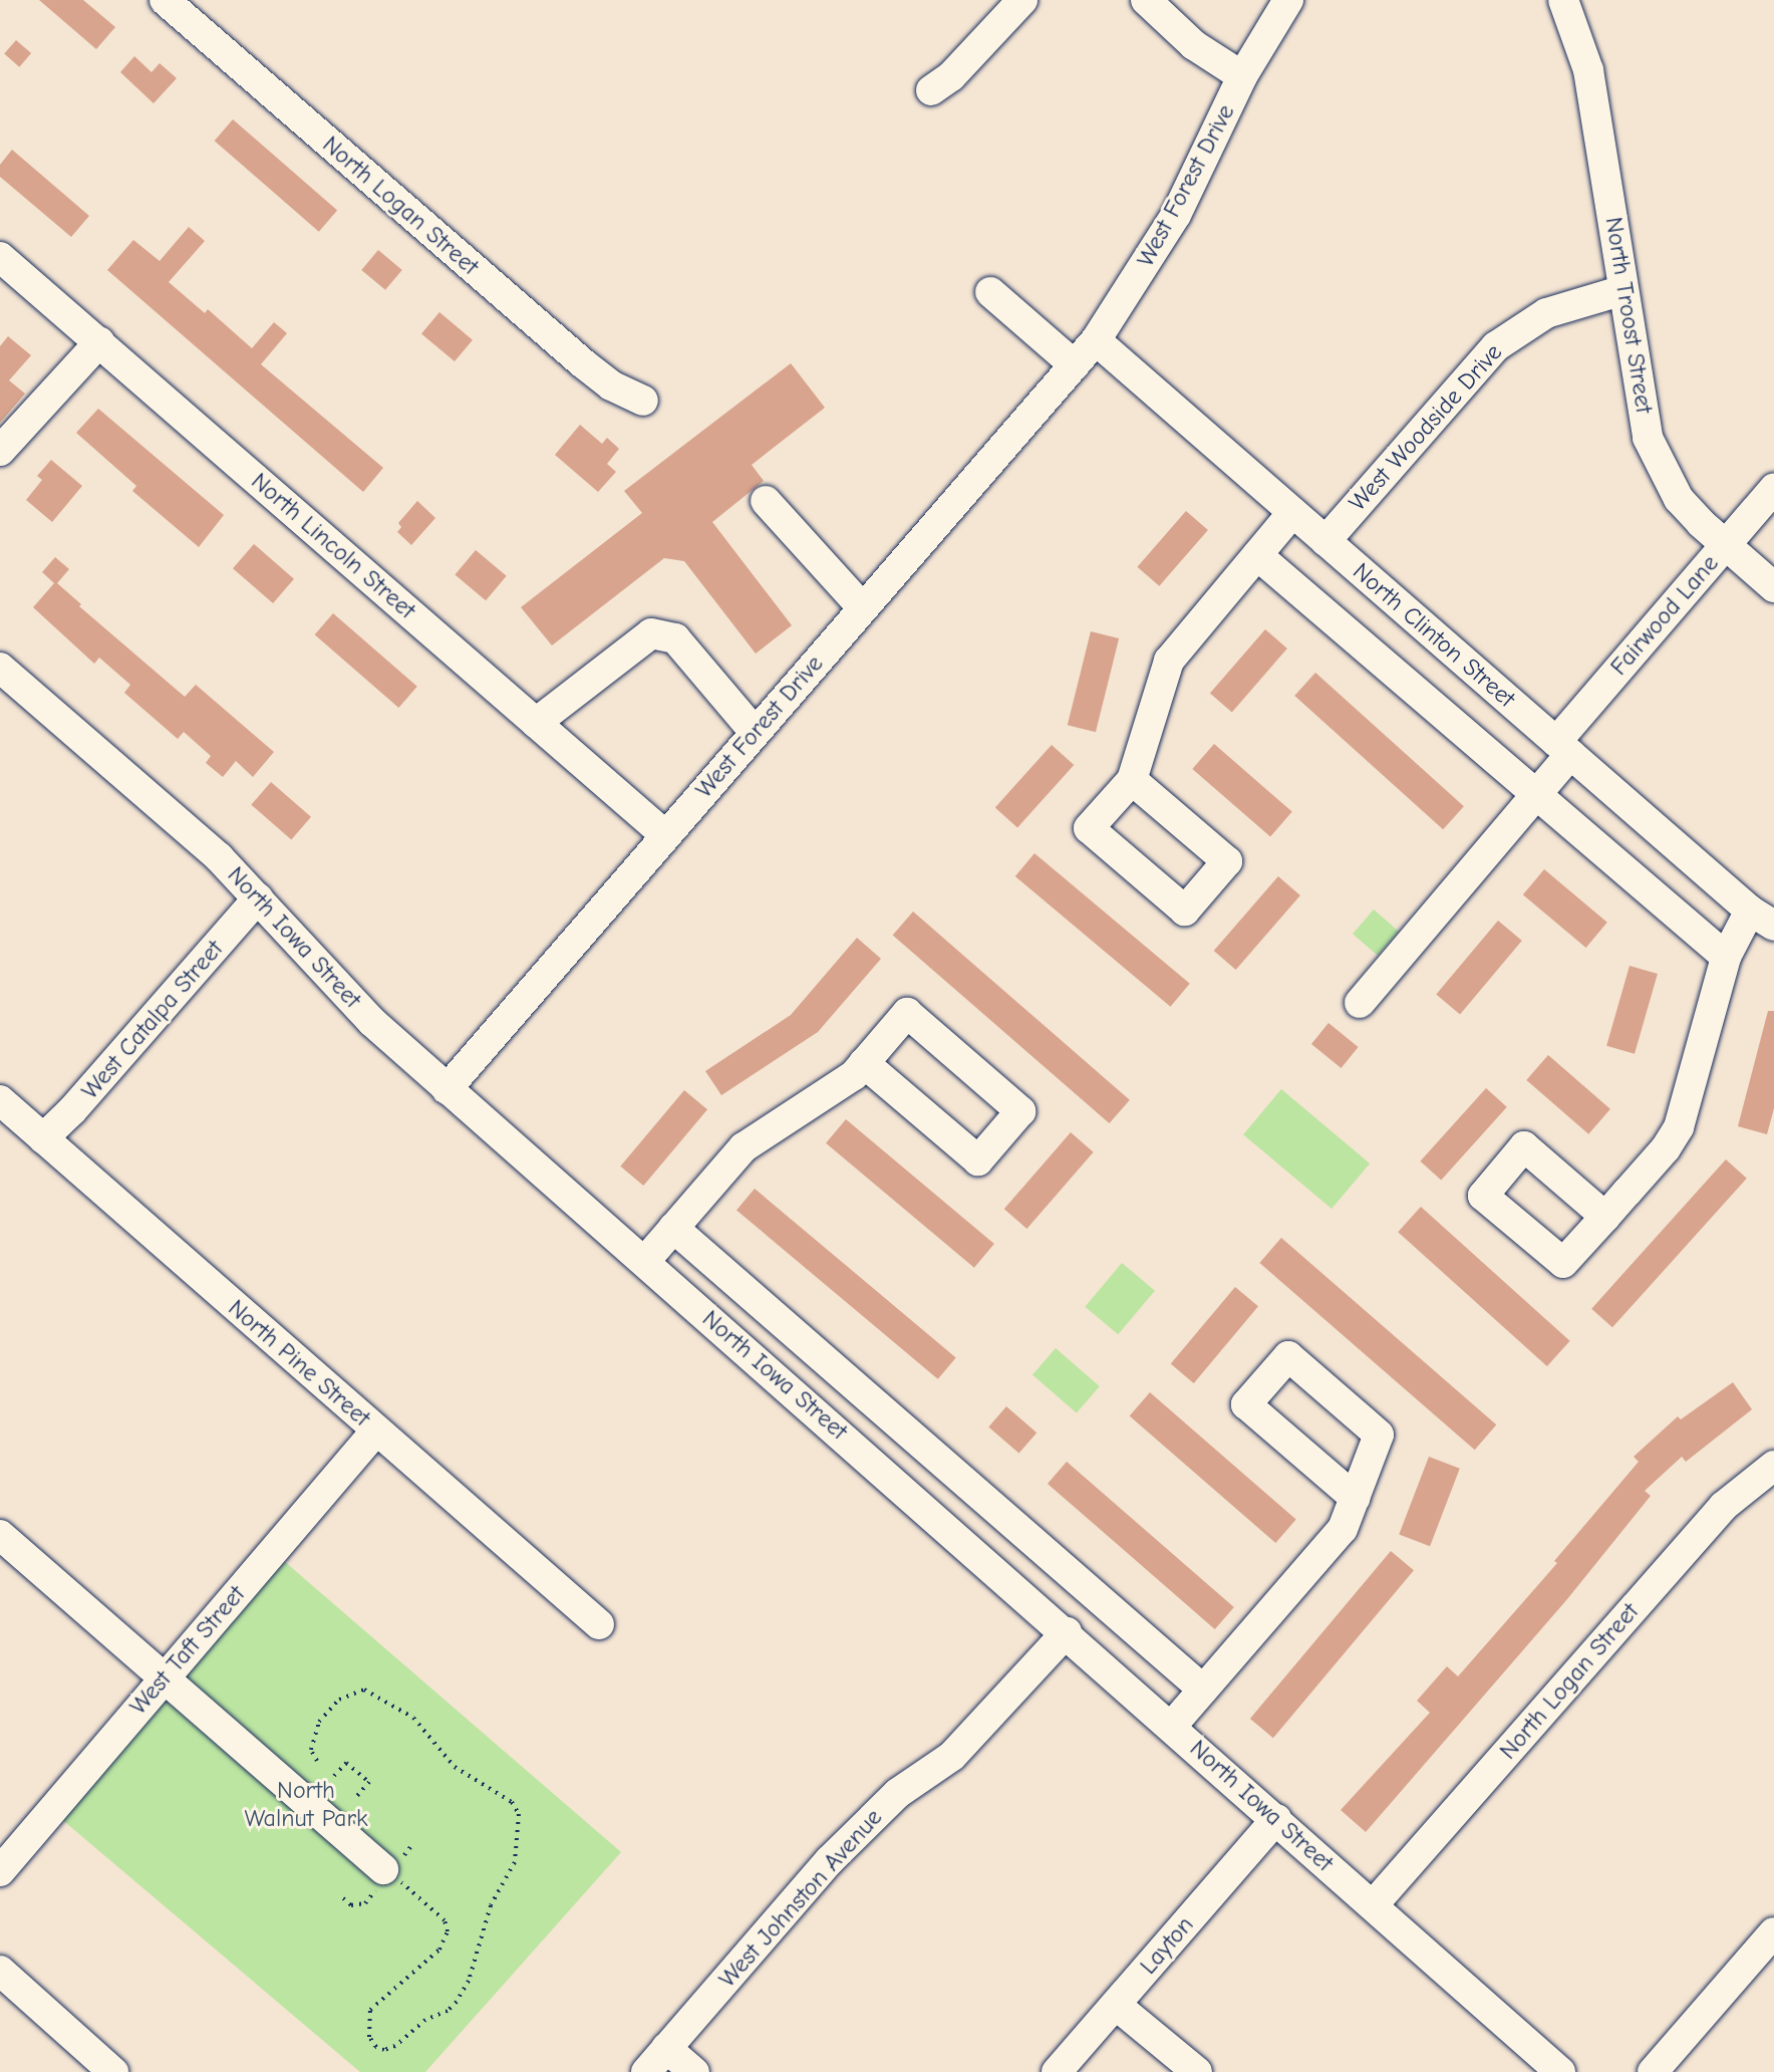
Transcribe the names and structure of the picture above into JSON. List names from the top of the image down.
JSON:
{
  "streets": {
    "street": [
      "West Forest Drive",
      "North Logan Street",
      "North Troost Street",
      "West Woodside Drive",
      "North Lincoln Street",
      "Fairwood Lane",
      "North Clinton Street",
      "North Iowa Street",
      "West Catalpa Street",
      "North Pine Street",
      "West Taft Street",
      "West Johnston Avenue",
      "Layton"
    ]
  },
  "crossings": [
    ["West Forest Drive", "North Lincoln Street"],
    ["West Forest Drive", "North Clinton Street"],
    ["West Forest Drive", "North Iowa Street"],
    ["North Logan Street", "North Iowa Street"],
    ["North Troost Street", "West Woodside Drive"],
    ["North Troost Street", "Fairwood Lane"],
    ["West Woodside Drive", "North Clinton Street"],
    ["Fairwood Lane", "North Clinton Street"],
    ["North Iowa Street", "West Catalpa Street"],
    ["North Iowa Street", "West Johnston Avenue"],
    ["North Iowa Street", "Layton"],
    ["West Catalpa Street", "North Pine Street"],
    ["North Pine Street", "West Taft Street"]
  ],
  "parks": ["North Walnut Park"]
}
